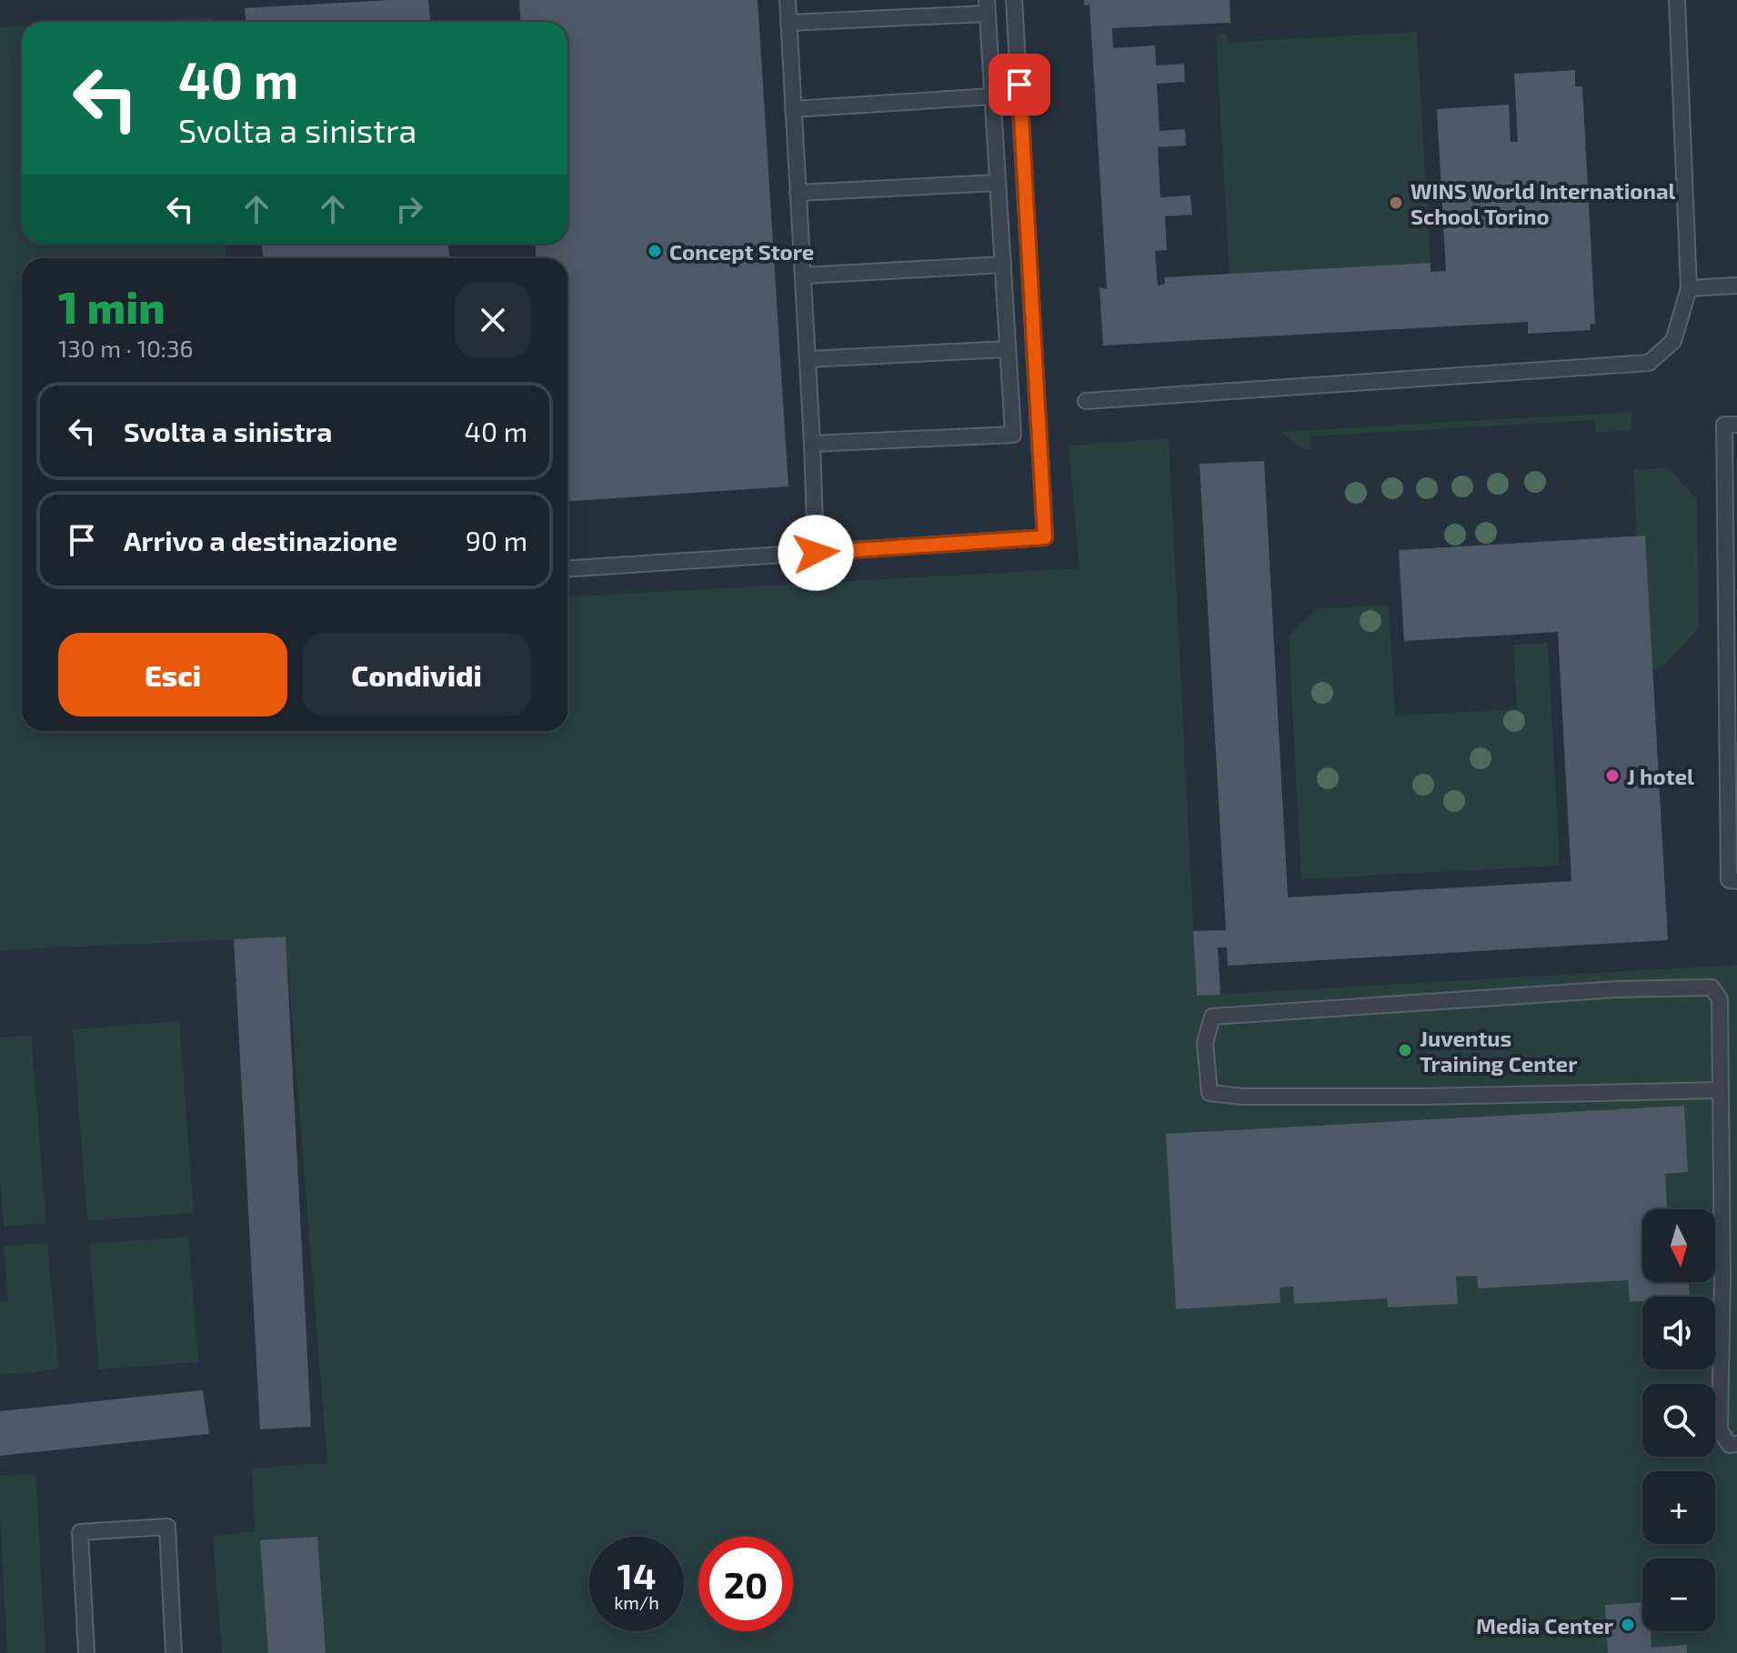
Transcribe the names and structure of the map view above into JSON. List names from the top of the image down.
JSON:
{
  "places": [
    "WINS World International School Torino",
    "Concept Store",
    "J hotel",
    "Juventus Training Center",
    "Media Center"
  ],
  "north": "bottom",
  "page": {
    "turn": ["40 m", "Svolta a sinistra"],
    "heading": ["1 min", "130 m · 10:36"],
    "list": [
      {
        "name": "Svolta a sinistra",
        "value": "40 m"
      },
      {
        "name": "Arrivo a destinazione",
        "value": "90 m"
      }
    ],
    "buttons": ["Esci", "Condividi"],
    "map_buttons": ["+", "−"],
    "speed": "14 km/h",
    "limit": "20"
  }
}
